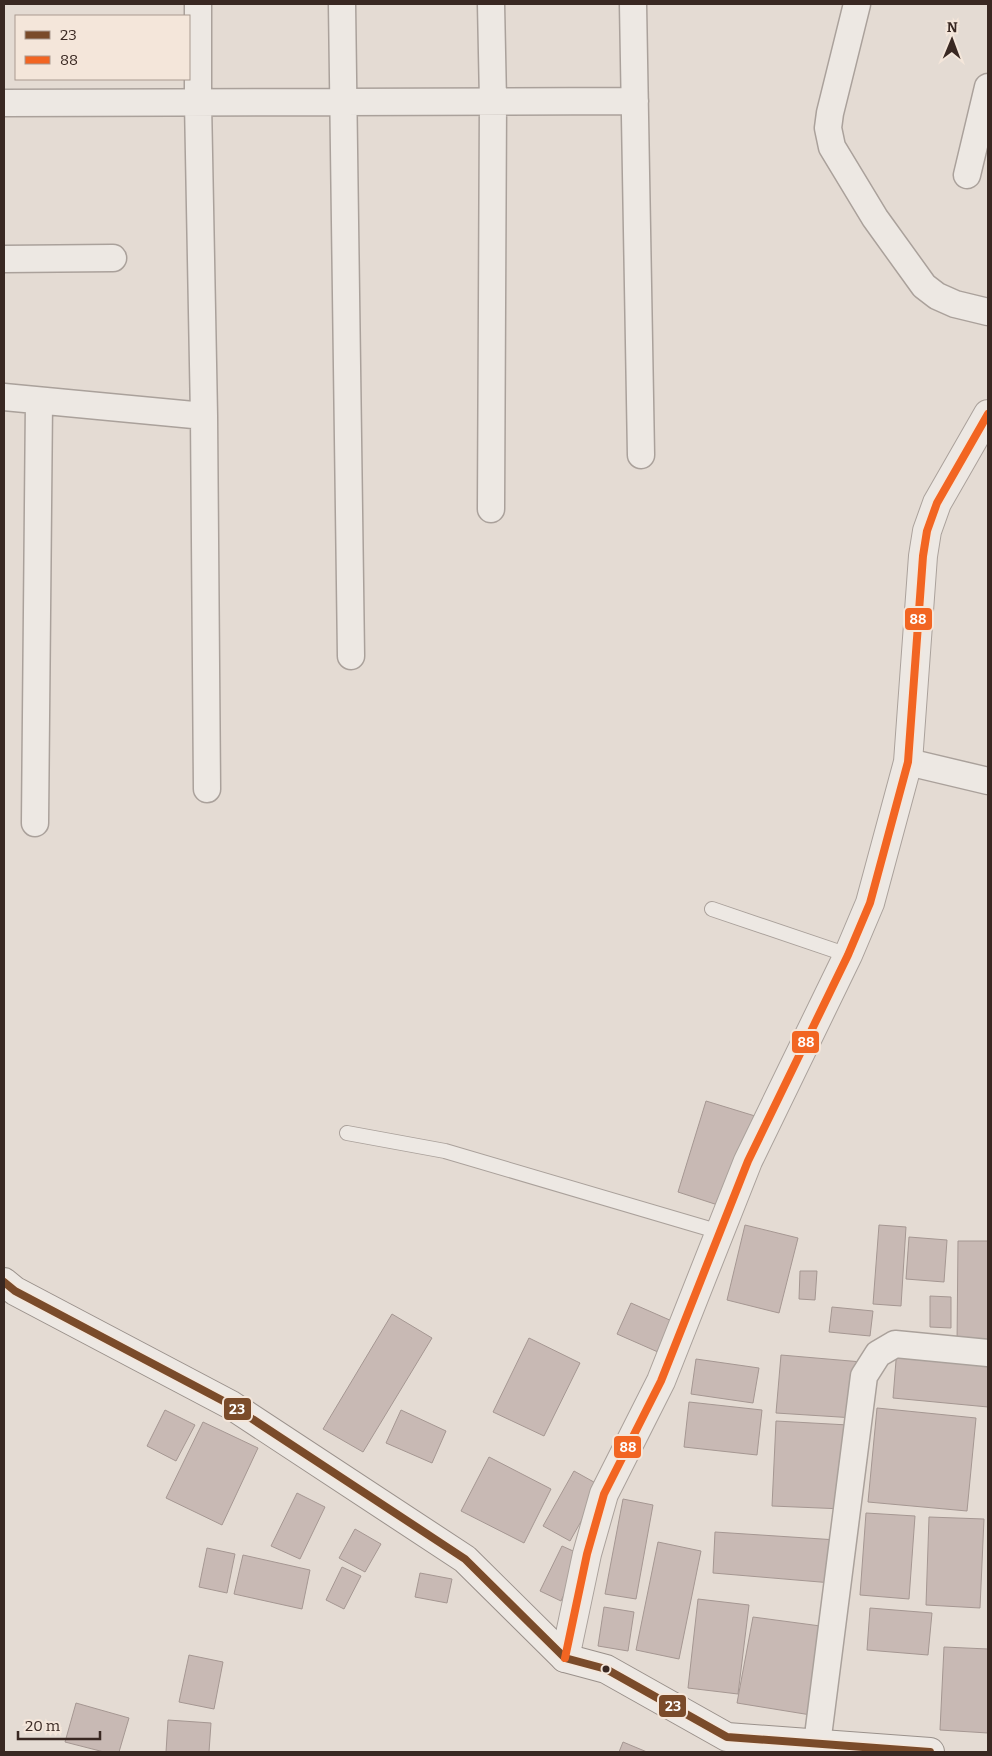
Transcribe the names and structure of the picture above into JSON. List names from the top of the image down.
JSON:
{
  "lines": ["transit line 88", "transit line 23"],
  "legend": ["23", "88"],
  "scale_bar": "20 m",
  "north": "top"
}
